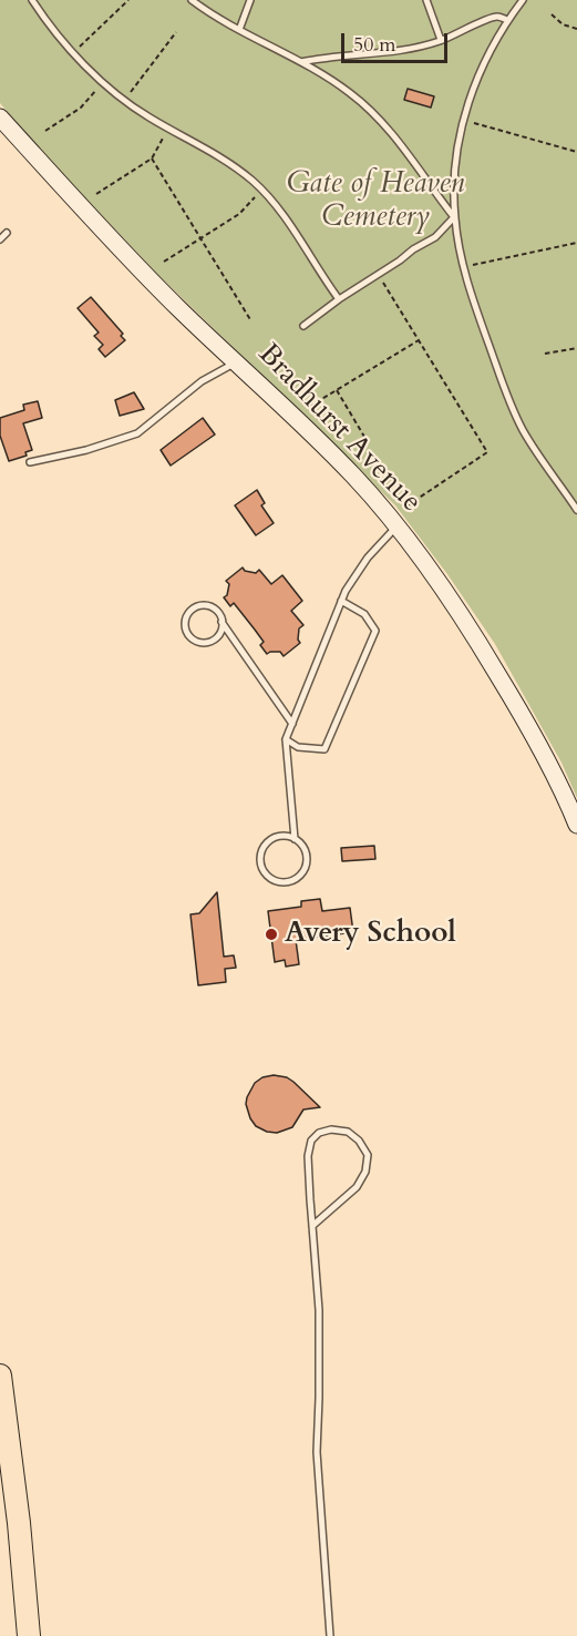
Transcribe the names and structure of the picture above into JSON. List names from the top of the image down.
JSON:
{
  "streets": {
    "main road": ["Bradhurst Avenue"]
  },
  "parks": ["Gate of Heaven Cemetery"],
  "places": ["Avery School"],
  "scale_bar": "50 m"
}
